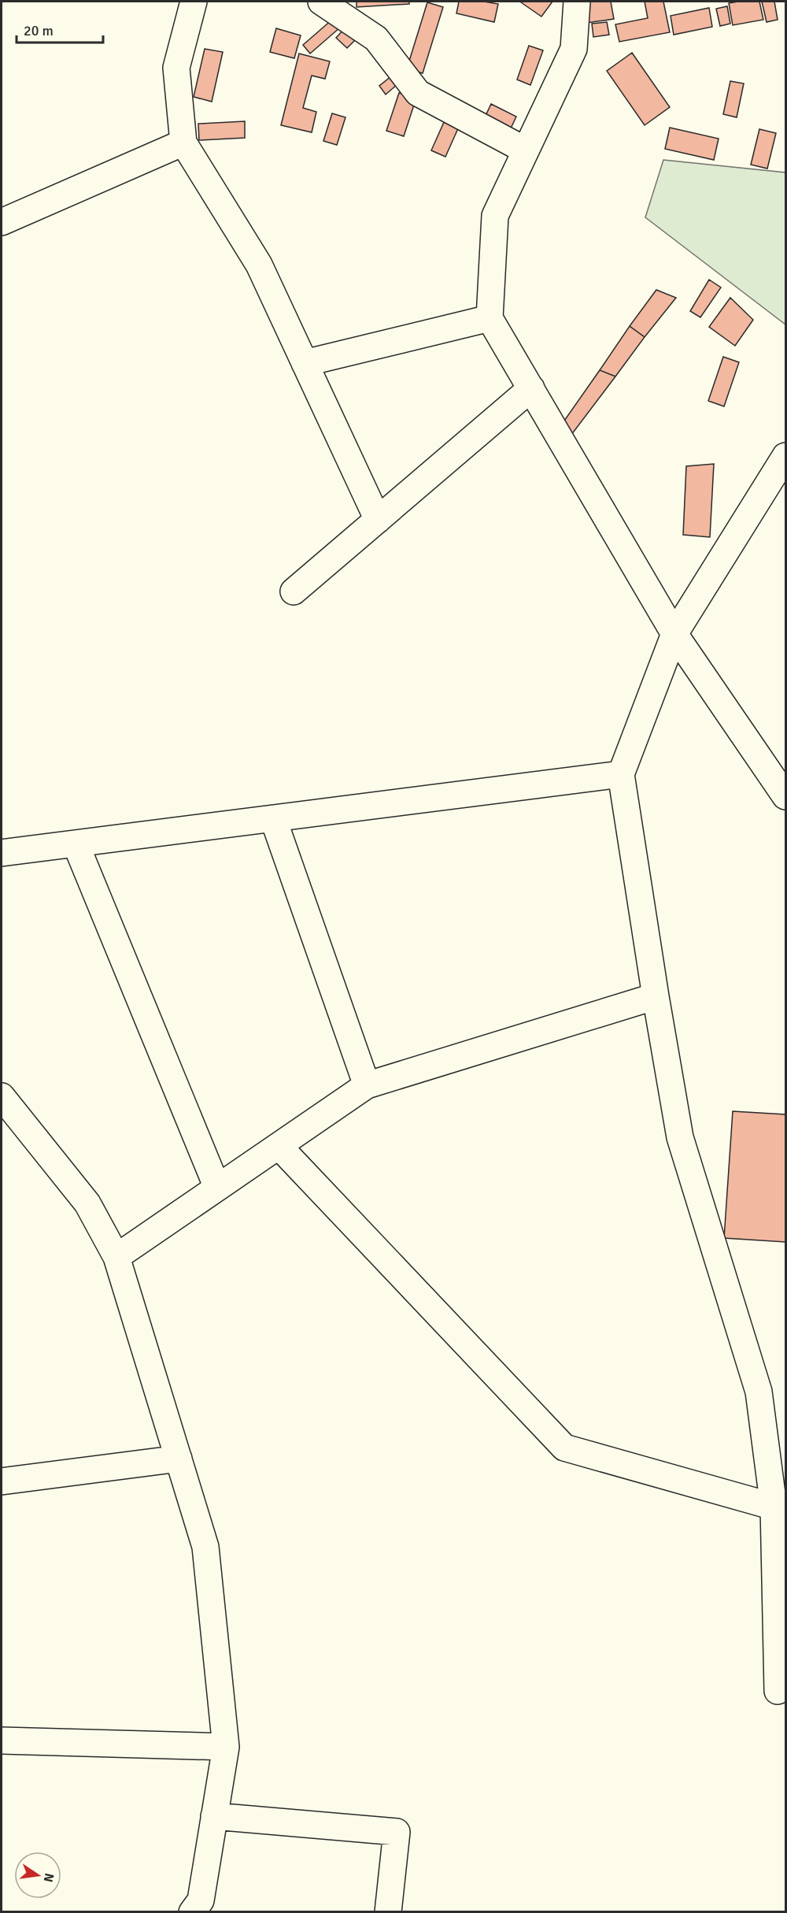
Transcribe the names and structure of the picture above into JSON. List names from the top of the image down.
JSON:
{
  "scale_bar": "20 m",
  "north": "right"
}
